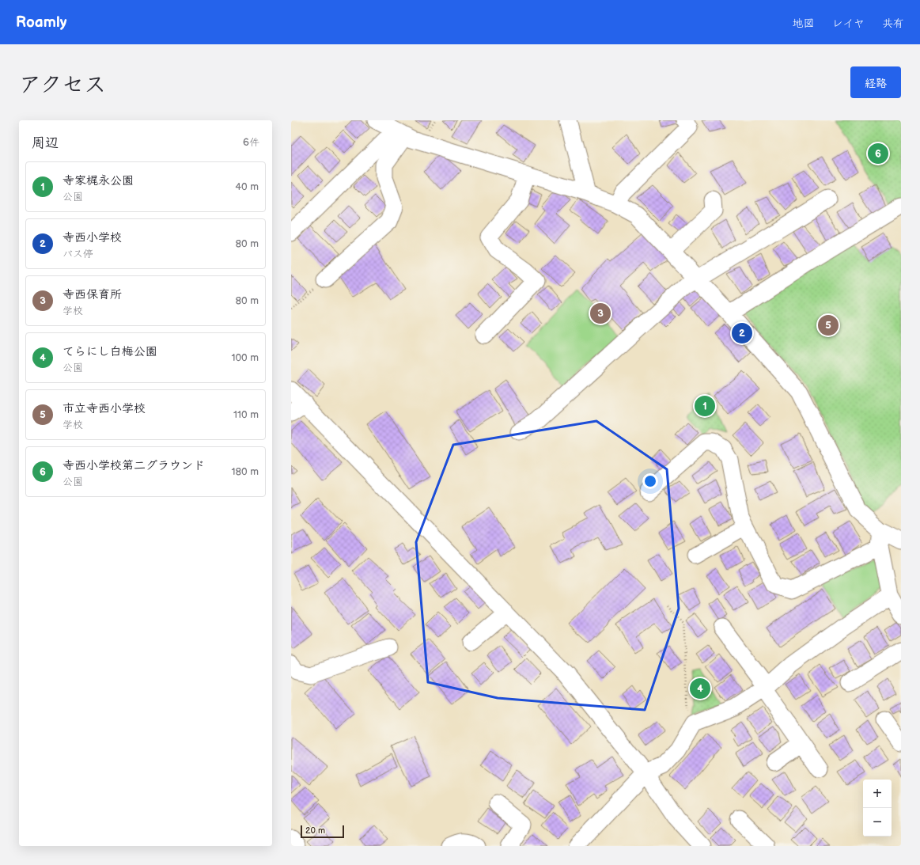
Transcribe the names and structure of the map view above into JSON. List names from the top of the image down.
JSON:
{
  "scale_bar": "20 m",
  "page": {
    "header": "Roamly",
    "nav": ["地図", "レイヤ", "共有"],
    "title": "アクセス",
    "buttons": "経路",
    "heading": ["周辺", "6件"],
    "pins": [
      "6",
      "3",
      "5",
      "2",
      "1",
      "4"
    ],
    "list": [
      {
        "mark": "1",
        "name": "寺家梶永公園",
        "note": "公園",
        "value": "40 m"
      },
      {
        "mark": "2",
        "name": "寺西小学校",
        "note": "バス停",
        "value": "80 m"
      },
      {
        "mark": "3",
        "name": "寺西保育所",
        "note": "学校",
        "value": "80 m"
      },
      {
        "mark": "4",
        "name": "てらにし白梅公園",
        "note": "公園",
        "value": "100 m"
      },
      {
        "mark": "5",
        "name": "市立寺西小学校",
        "note": "学校",
        "value": "110 m"
      },
      {
        "mark": "6",
        "name": "寺西小学校第二グラウンド",
        "note": "公園",
        "value": "180 m"
      }
    ],
    "map_buttons": ["+", "−"],
    "scale": "20 m"
  }
}
